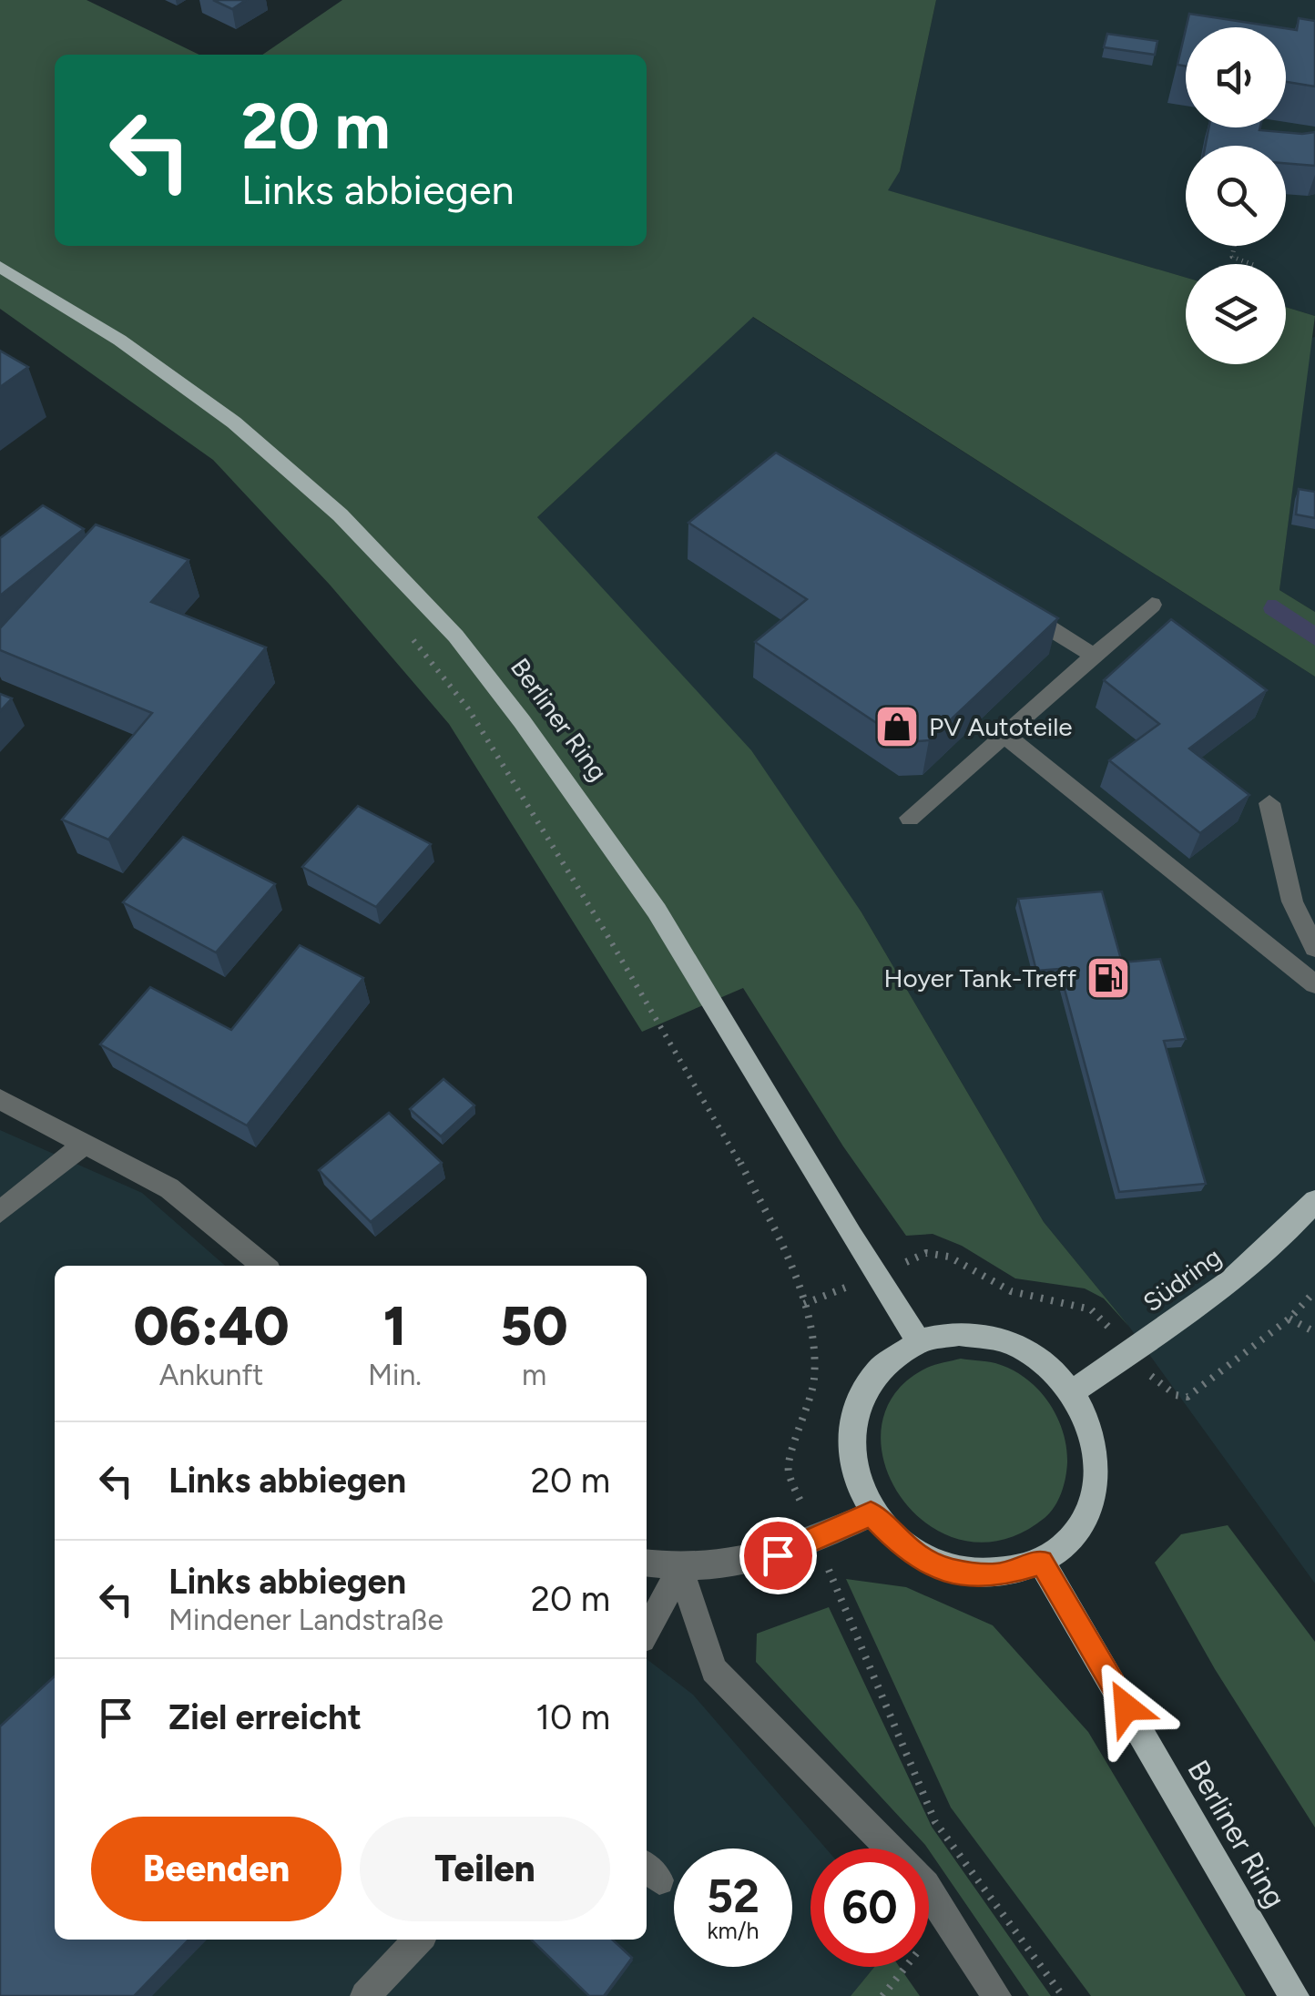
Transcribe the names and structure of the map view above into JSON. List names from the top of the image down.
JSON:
{
  "streets": {
    "main road": ["Berliner Ring", "Südring"]
  },
  "crossings": [
    ["Berliner Ring", "Südring"]
  ],
  "places": {
    "shop": ["PV Autoteile"],
    "fuel station": ["Hoyer Tank-Treff"]
  },
  "page": {
    "turn": ["20 m", "Links abbiegen"],
    "eta": [
      "06:40",
      "Ankunft",
      "1",
      "Min.",
      "50",
      "m"
    ],
    "list": [
      {
        "name": "Links abbiegen",
        "value": "20 m"
      },
      {
        "name": "Links abbiegen",
        "note": "Mindener Landstraße",
        "value": "20 m"
      },
      {
        "name": "Ziel erreicht",
        "value": "10 m"
      }
    ],
    "buttons": ["Beenden", "Teilen"],
    "speed": "52 km/h",
    "limit": "60"
  }
}
